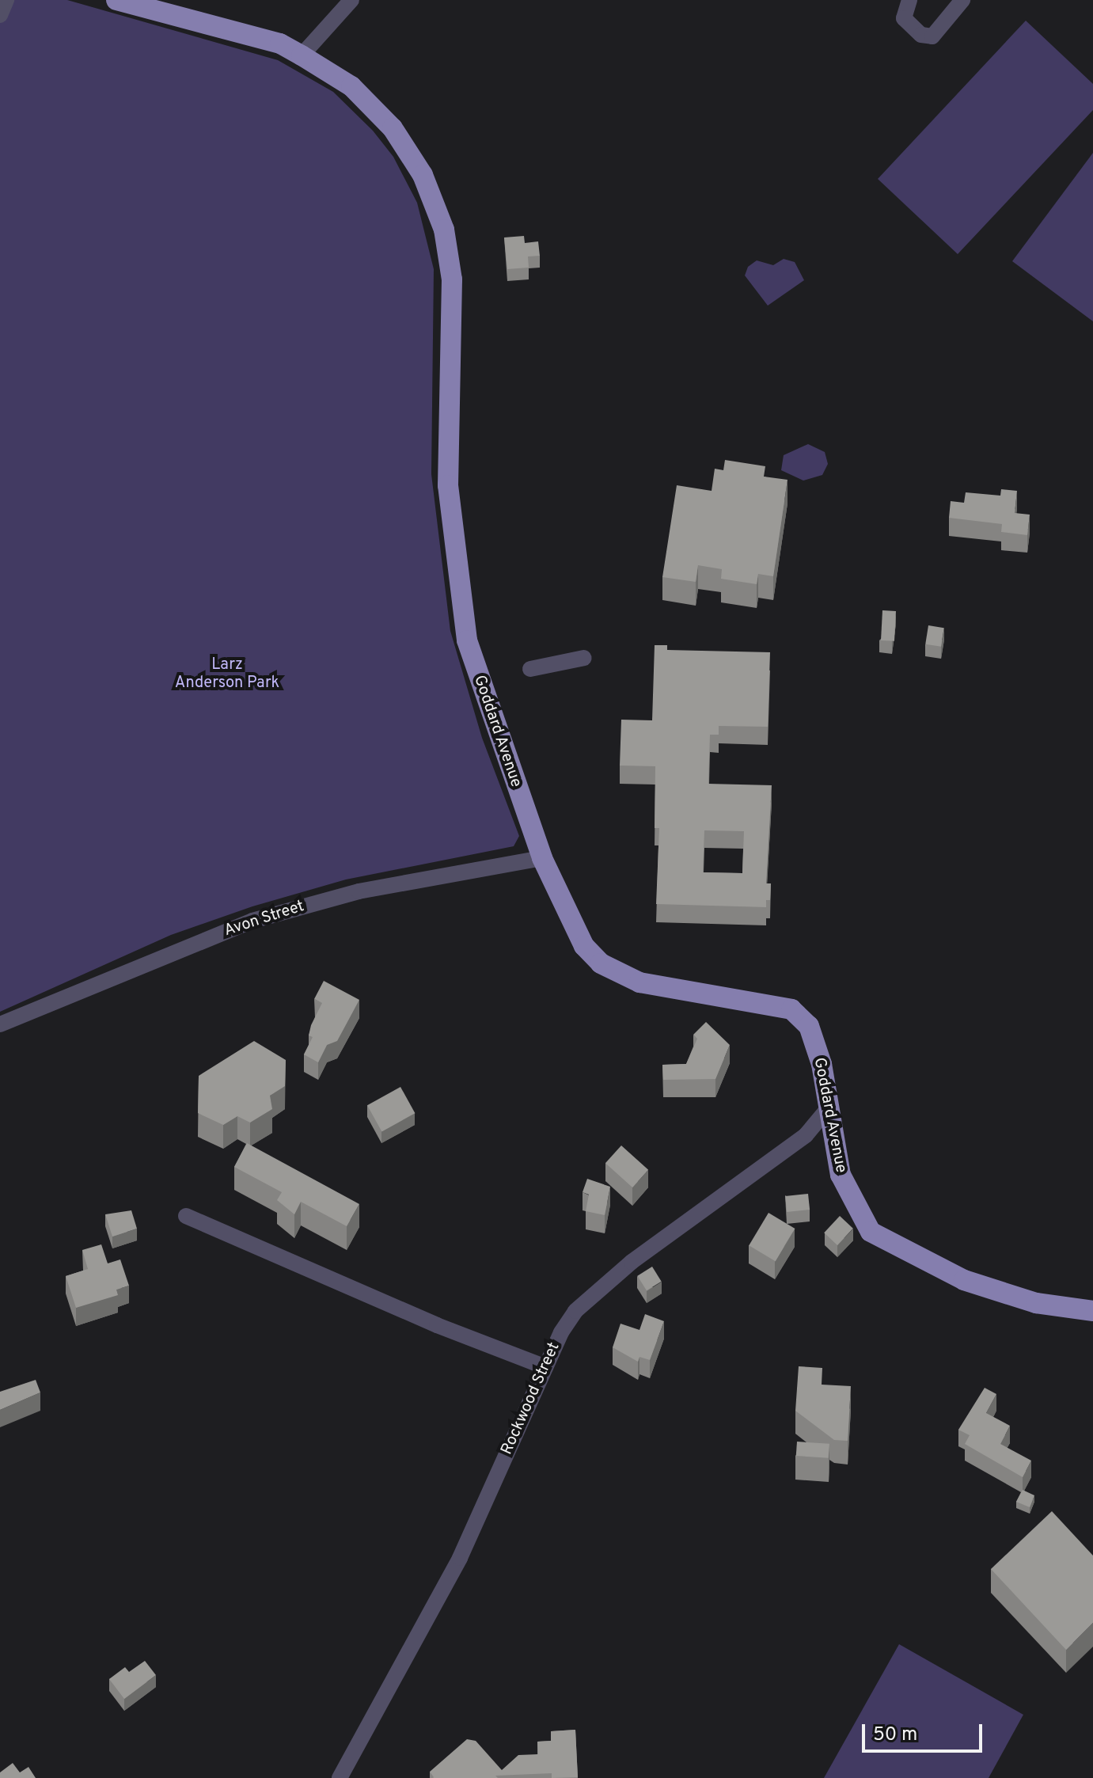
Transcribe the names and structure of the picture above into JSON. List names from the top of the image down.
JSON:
{
  "streets": {
    "main road": ["Goddard Avenue"],
    "street": ["Avon Street", "Rockwood Street"]
  },
  "crossings": [
    ["Goddard Avenue", "Avon Street"],
    ["Goddard Avenue", "Rockwood Street"]
  ],
  "parks": ["Larz Anderson Park"],
  "scale_bar": "50 m"
}
